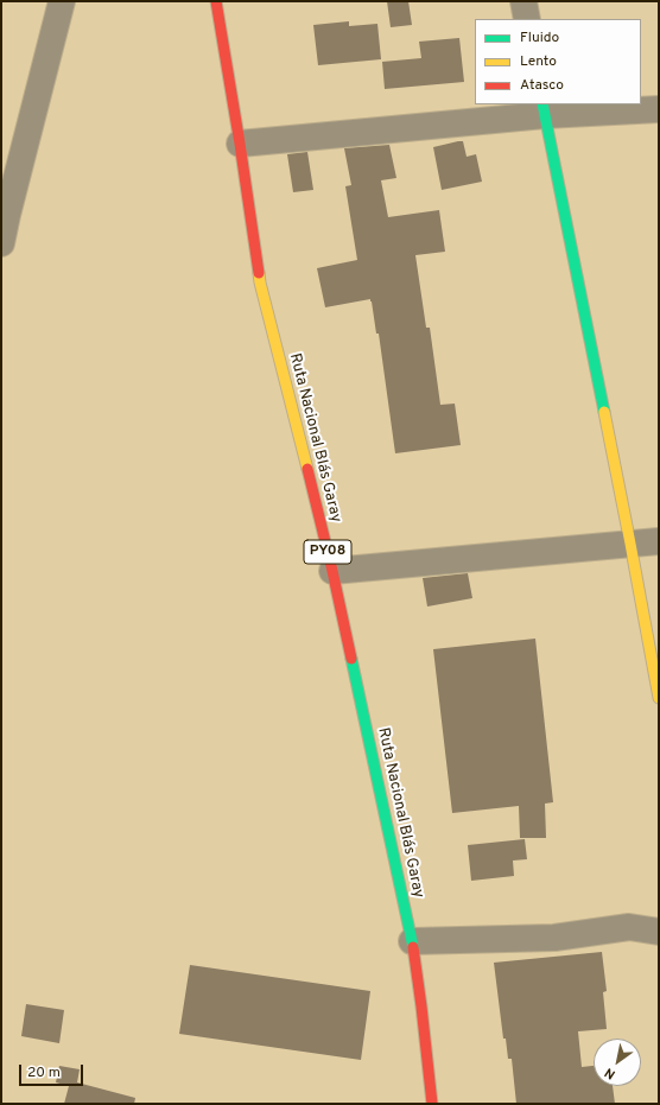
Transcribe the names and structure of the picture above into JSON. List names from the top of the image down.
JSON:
{
  "streets": {
    "main road": ["Ruta Nacional Blás Garay", "PY08"]
  },
  "legend": ["Fluido", "Lento", "Atasco"],
  "scale_bar": "20 m",
  "north": "bottom left"
}
